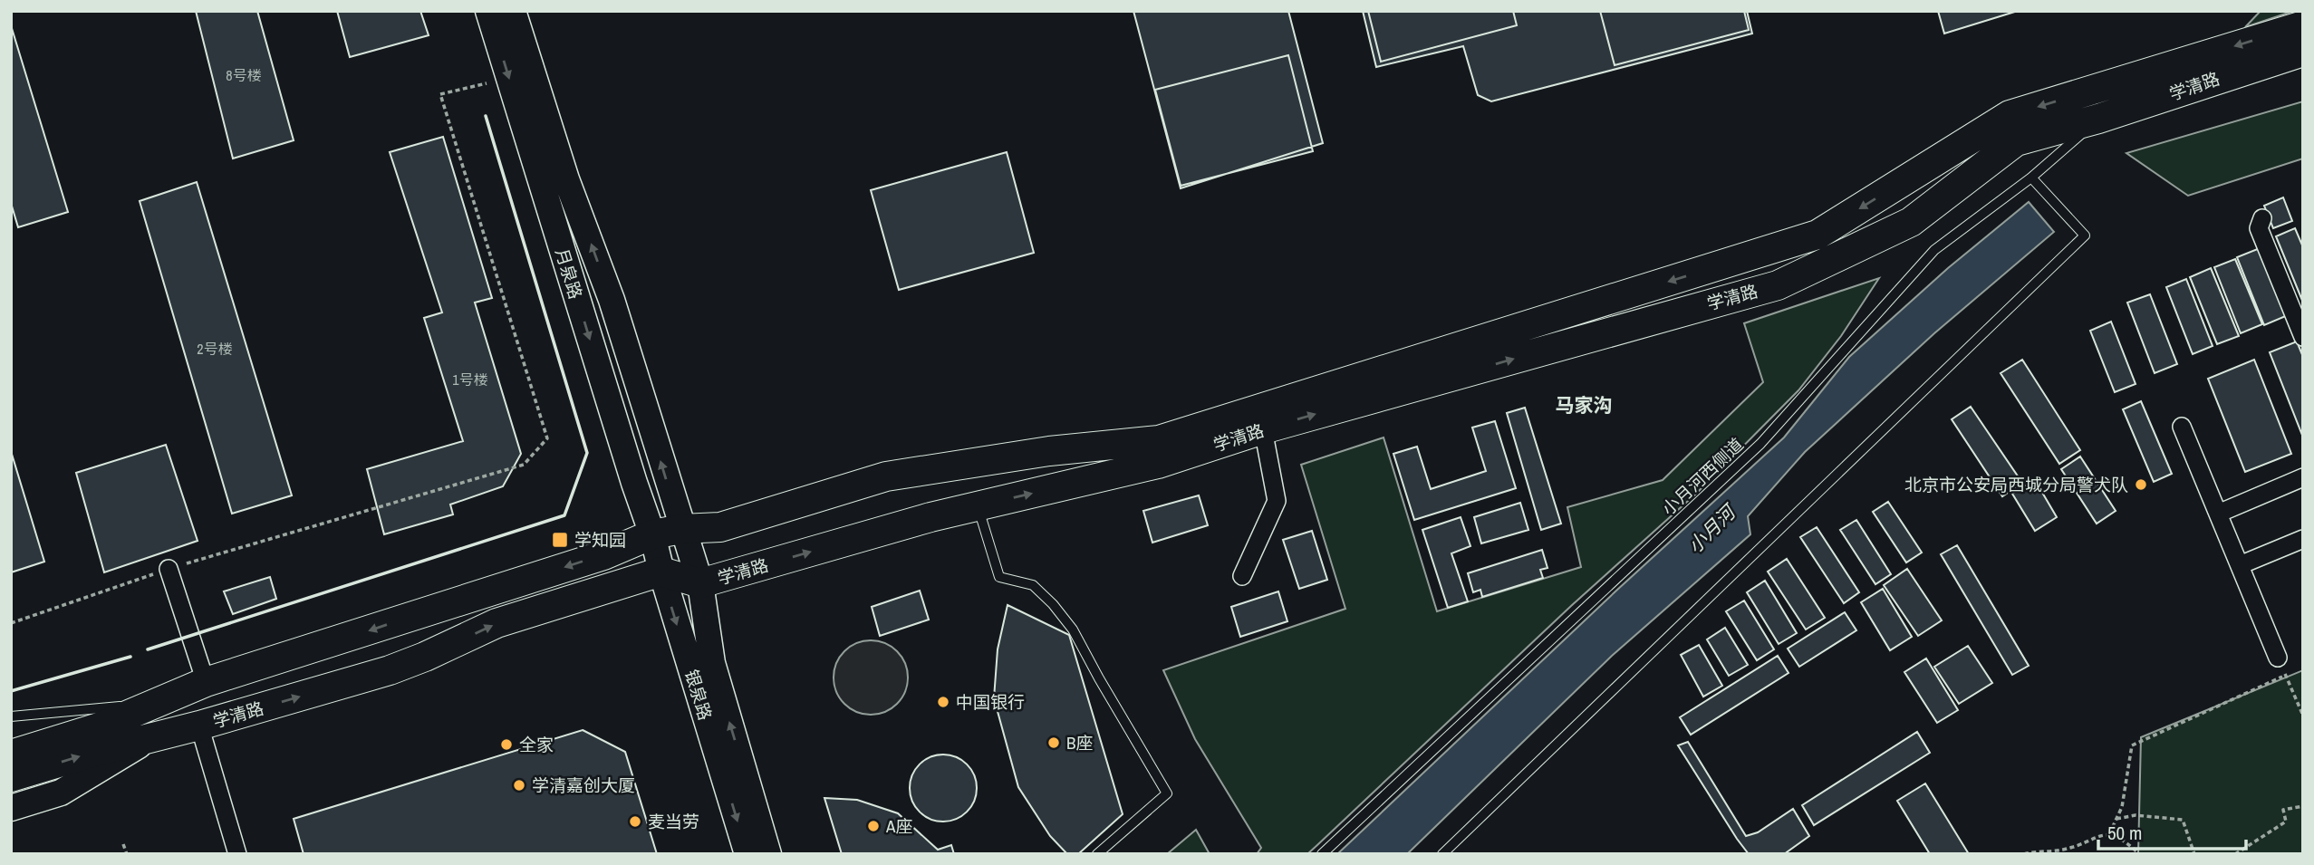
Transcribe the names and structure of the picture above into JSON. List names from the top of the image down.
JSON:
{
  "streets": {
    "main road": ["学清路", "月泉路", "银泉路"],
    "lane": ["小月河西侧道"]
  },
  "crossings": [
    ["学清路", "月泉路"],
    ["学清路", "小月河西侧道"],
    ["学清路", "银泉路"],
    ["月泉路", "银泉路"]
  ],
  "districts": ["马家沟"],
  "water": ["小月河"],
  "places": {
    "other": [
      "北京市公安局西城分局警犬队",
      "中国银行",
      "B座",
      "全家",
      "学清嘉创大厦",
      "麦当劳",
      "A座"
    ],
    "transit": ["学知园"]
  },
  "house_numbers": ["8号楼", "2号楼", "1号楼"],
  "scale_bar": "50 m"
}
